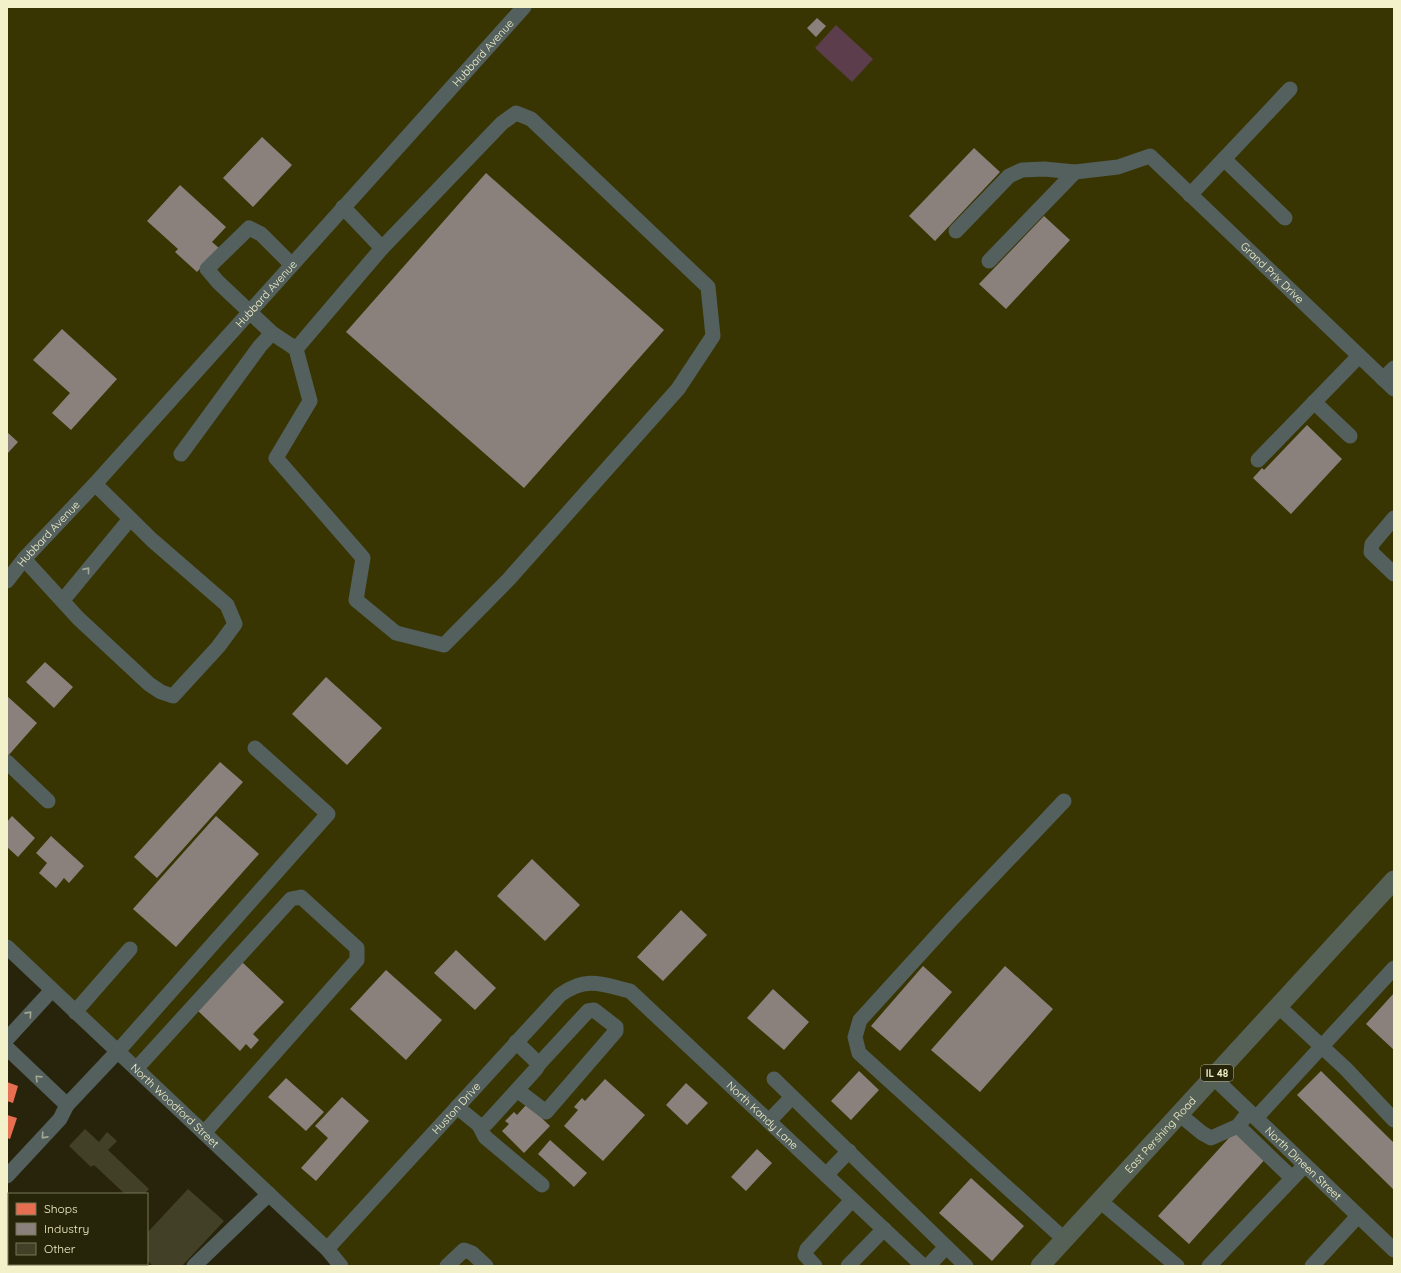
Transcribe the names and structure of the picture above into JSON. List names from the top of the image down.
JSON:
{
  "streets": {
    "main road": ["IL 48", "East Pershing Road"],
    "street": [
      "Hubbard Avenue",
      "Grand Prix Drive",
      "North Woodford Street",
      "Huston Drive",
      "North Kandy Lane",
      "North Dineen Street"
    ]
  },
  "crossings": [
    ["North Woodford Street", "Huston Drive"],
    ["Huston Drive", "North Kandy Lane"],
    ["East Pershing Road", "North Dineen Street"]
  ],
  "legend": ["Shops", "Industry", "Other"]
}
